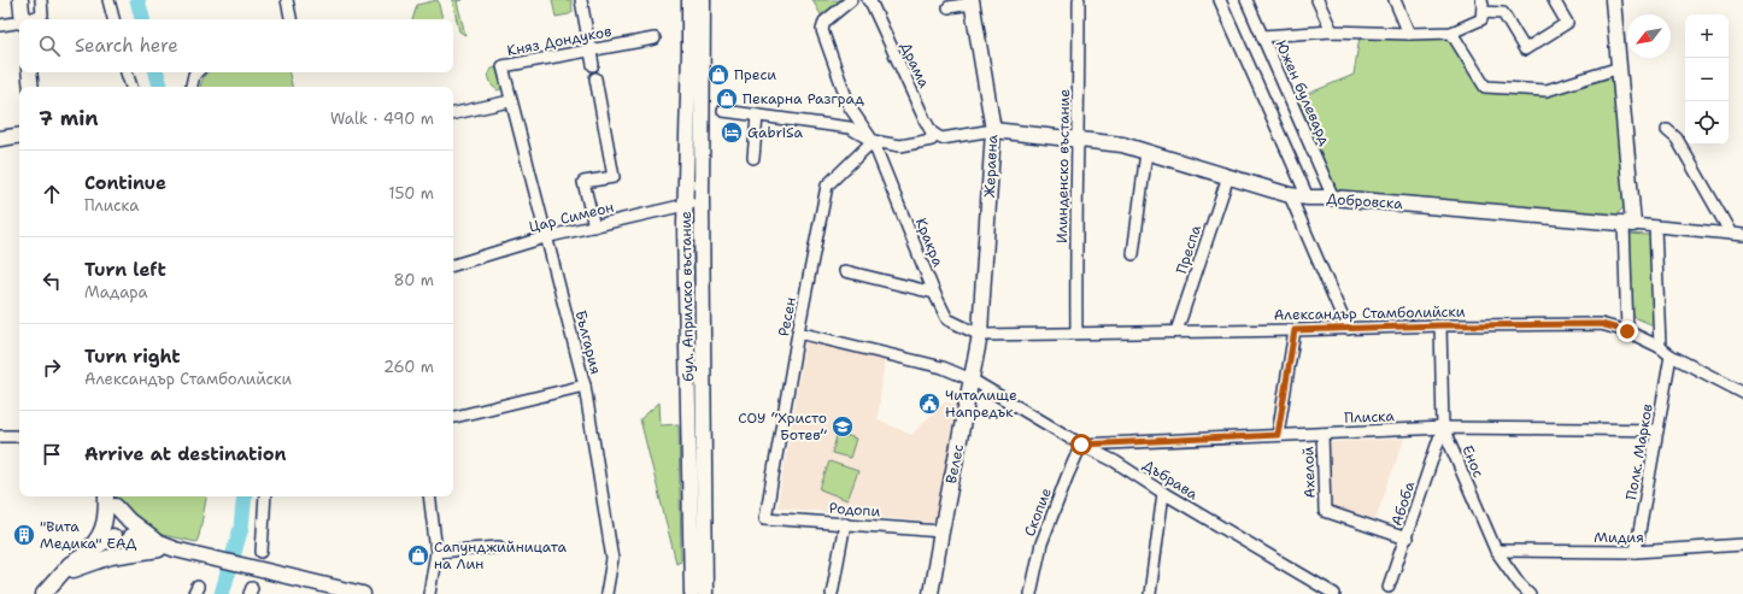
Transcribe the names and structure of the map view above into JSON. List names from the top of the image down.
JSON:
{
  "streets": {
    "street": [
      "Княз Дондуков",
      "Драма",
      "Южен булевард",
      "Жеравна",
      "Илинденско въстание",
      "Добровска",
      "Цар Симеон",
      "Кракра",
      "Преспа",
      "бул. Априлско въстание",
      "Александър Стамболийски",
      "Ресен",
      "България",
      "Плиска",
      "Полк. Марков",
      "Енос",
      "Велес",
      "Ахелой",
      "Дъбрава",
      "Абоба",
      "Родопи",
      "Скопие",
      "Мидия"
    ]
  },
  "crossings": [
    ["Княз Дондуков", "България"],
    ["Южен булевард", "Добровска"],
    ["Жеравна", "Добровска"],
    ["Жеравна", "Кракра"],
    ["Жеравна", "Александър Стамболийски"],
    ["Жеравна", "Велес"],
    ["Илинденско въстание", "Добровска"],
    ["Илинденско въстание", "Александър Стамболийски"],
    ["Добровска", "Преспа"],
    ["Цар Симеон", "бул. Априлско въстание"],
    ["Цар Симеон", "България"],
    ["Кракра", "Александър Стамболийски"],
    ["Кракра", "Ресен"],
    ["Кракра", "Велес"],
    ["Преспа", "Александър Стамболийски"],
    ["Александър Стамболийски", "Полк. Марков"],
    ["Александър Стамболийски", "Енос"],
    ["Александър Стамболийски", "Велес"],
    ["Ресен", "Дъбрава"],
    ["Ресен", "Родопи"],
    ["Плиска", "Полк. Марков"],
    ["Плиска", "Енос"],
    ["Плиска", "Ахелой"],
    ["Плиска", "Дъбрава"],
    ["Плиска", "Абоба"],
    ["Плиска", "Скопие"],
    ["Полк. Марков", "Мидия"],
    ["Енос", "Абоба"],
    ["Енос", "Мидия"],
    ["Велес", "Дъбрава"],
    ["Велес", "Родопи"],
    ["Ахелой", "Абоба"],
    ["Дъбрава", "Скопие"]
  ],
  "places": {
    "shop": ["Преси", "Пекарна Разград", "Сапунджийницата на Лин"],
    "hotel": ["GabriSa"],
    "public building": ["Читалище Напредък"],
    "school or university": ["СОУ “Христо Ботев”"],
    "building": ["\"Вита Медика\" ЕАД"]
  },
  "north": "bottom left",
  "page": {
    "map_buttons": ["+", "−"],
    "search": "Search here",
    "heading": ["7 min", "Walk · 490 m"],
    "list": [
      ["Continue", "Плиска", "150 m"],
      ["Turn left", "Мадара", "80 m"],
      ["Turn right", "Александър Стамболийски", "260 m"],
      "Arrive at destination"
    ]
  }
}
